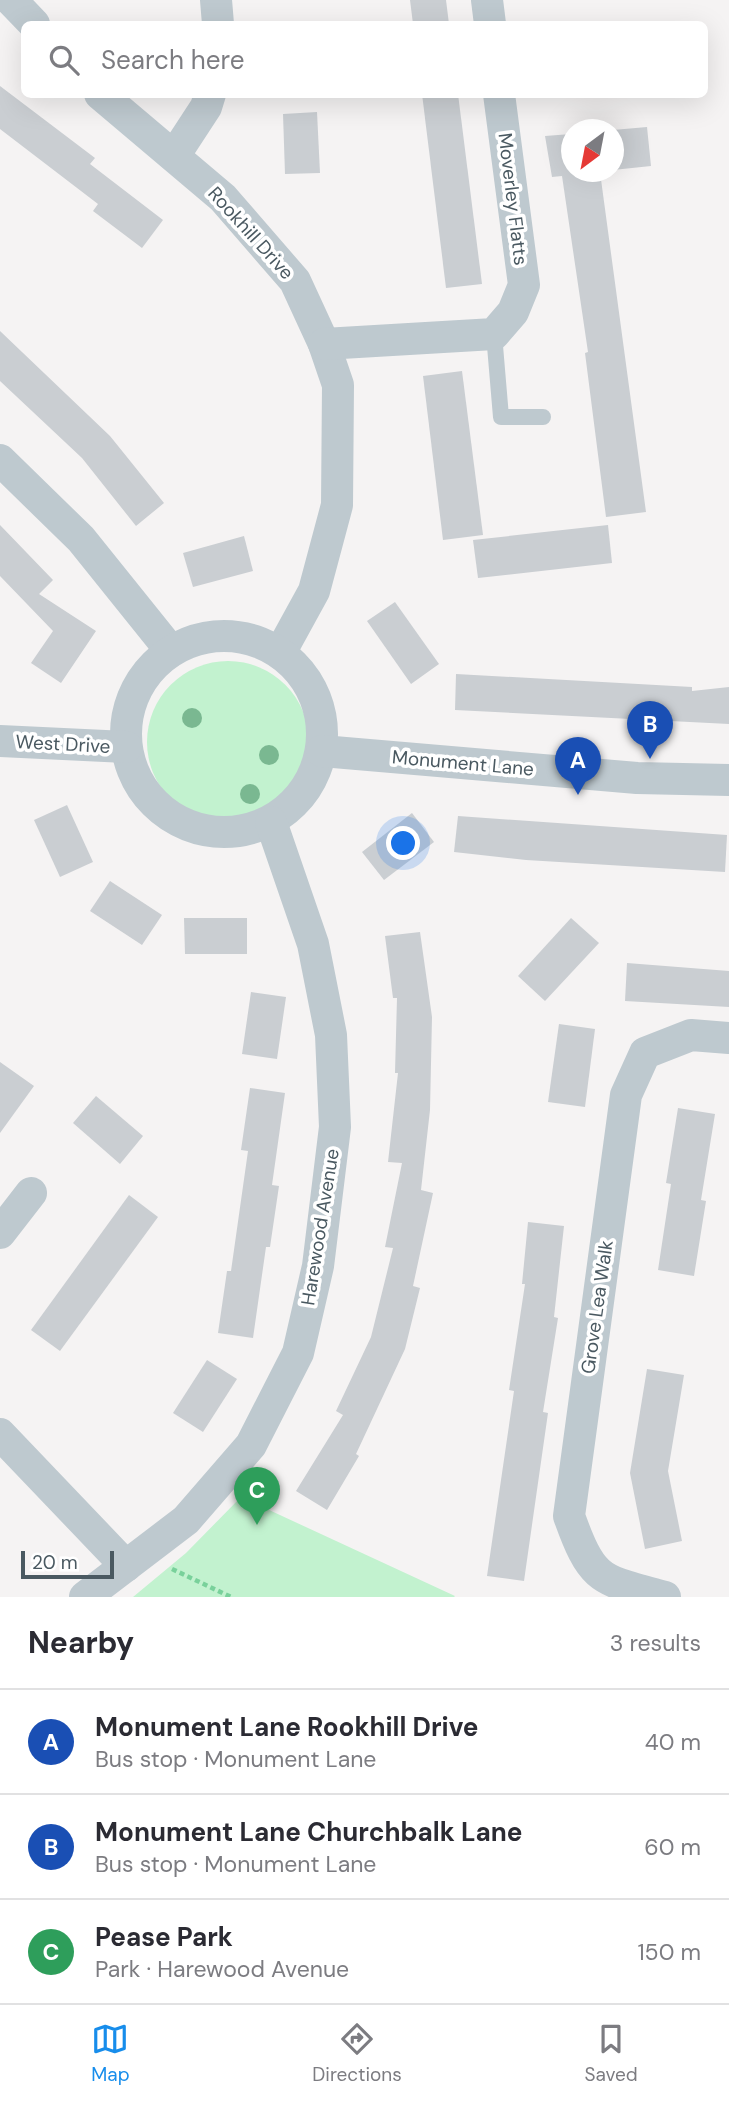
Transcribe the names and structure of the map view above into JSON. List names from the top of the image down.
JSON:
{
  "streets": {
    "street": [
      "Moverley Flatts",
      "Rookhill Drive",
      "West Drive",
      "Monument Lane",
      "Harewood Avenue",
      "Grove Lea Walk"
    ]
  },
  "crossings": [
    ["Rookhill Drive", "West Drive"],
    ["Rookhill Drive", "Monument Lane"],
    ["Rookhill Drive", "Harewood Avenue"],
    ["West Drive", "Monument Lane"],
    ["West Drive", "Harewood Avenue"],
    ["Monument Lane", "Harewood Avenue"]
  ],
  "scale_bar": "20 m",
  "north": "bottom left",
  "page": {
    "search": "Search here",
    "pins": ["B", "A", "C"],
    "scale": "20 m",
    "heading": ["Nearby", "3 results"],
    "list": [
      {
        "mark": "A",
        "name": "Monument Lane Rookhill Drive",
        "note": "Bus stop · Monument Lane",
        "value": "40 m"
      },
      {
        "mark": "B",
        "name": "Monument Lane Churchbalk Lane",
        "note": "Bus stop · Monument Lane",
        "value": "60 m"
      },
      {
        "mark": "C",
        "name": "Pease Park",
        "note": "Park · Harewood Avenue",
        "value": "150 m"
      }
    ],
    "nav": ["Map", "Directions", "Saved"]
  }
}
